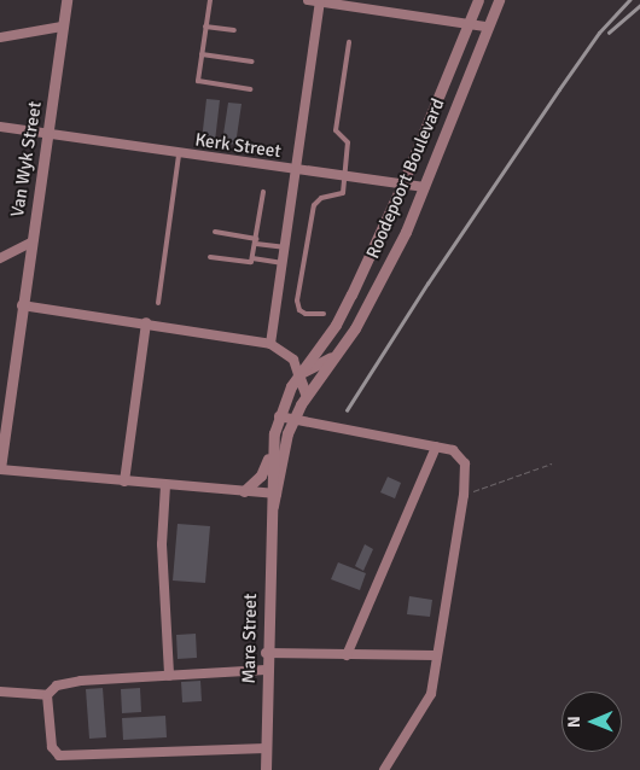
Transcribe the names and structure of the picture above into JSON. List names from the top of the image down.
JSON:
{
  "streets": {
    "street": [
      "Kerk Street",
      "Van Wyk Street",
      "Roodepoort Boulevard",
      "Mare Street"
    ]
  },
  "crossings": [
    ["Kerk Street", "Van Wyk Street"],
    ["Kerk Street", "Roodepoort Boulevard"],
    ["Roodepoort Boulevard", "Mare Street"]
  ],
  "north": "left"
}
